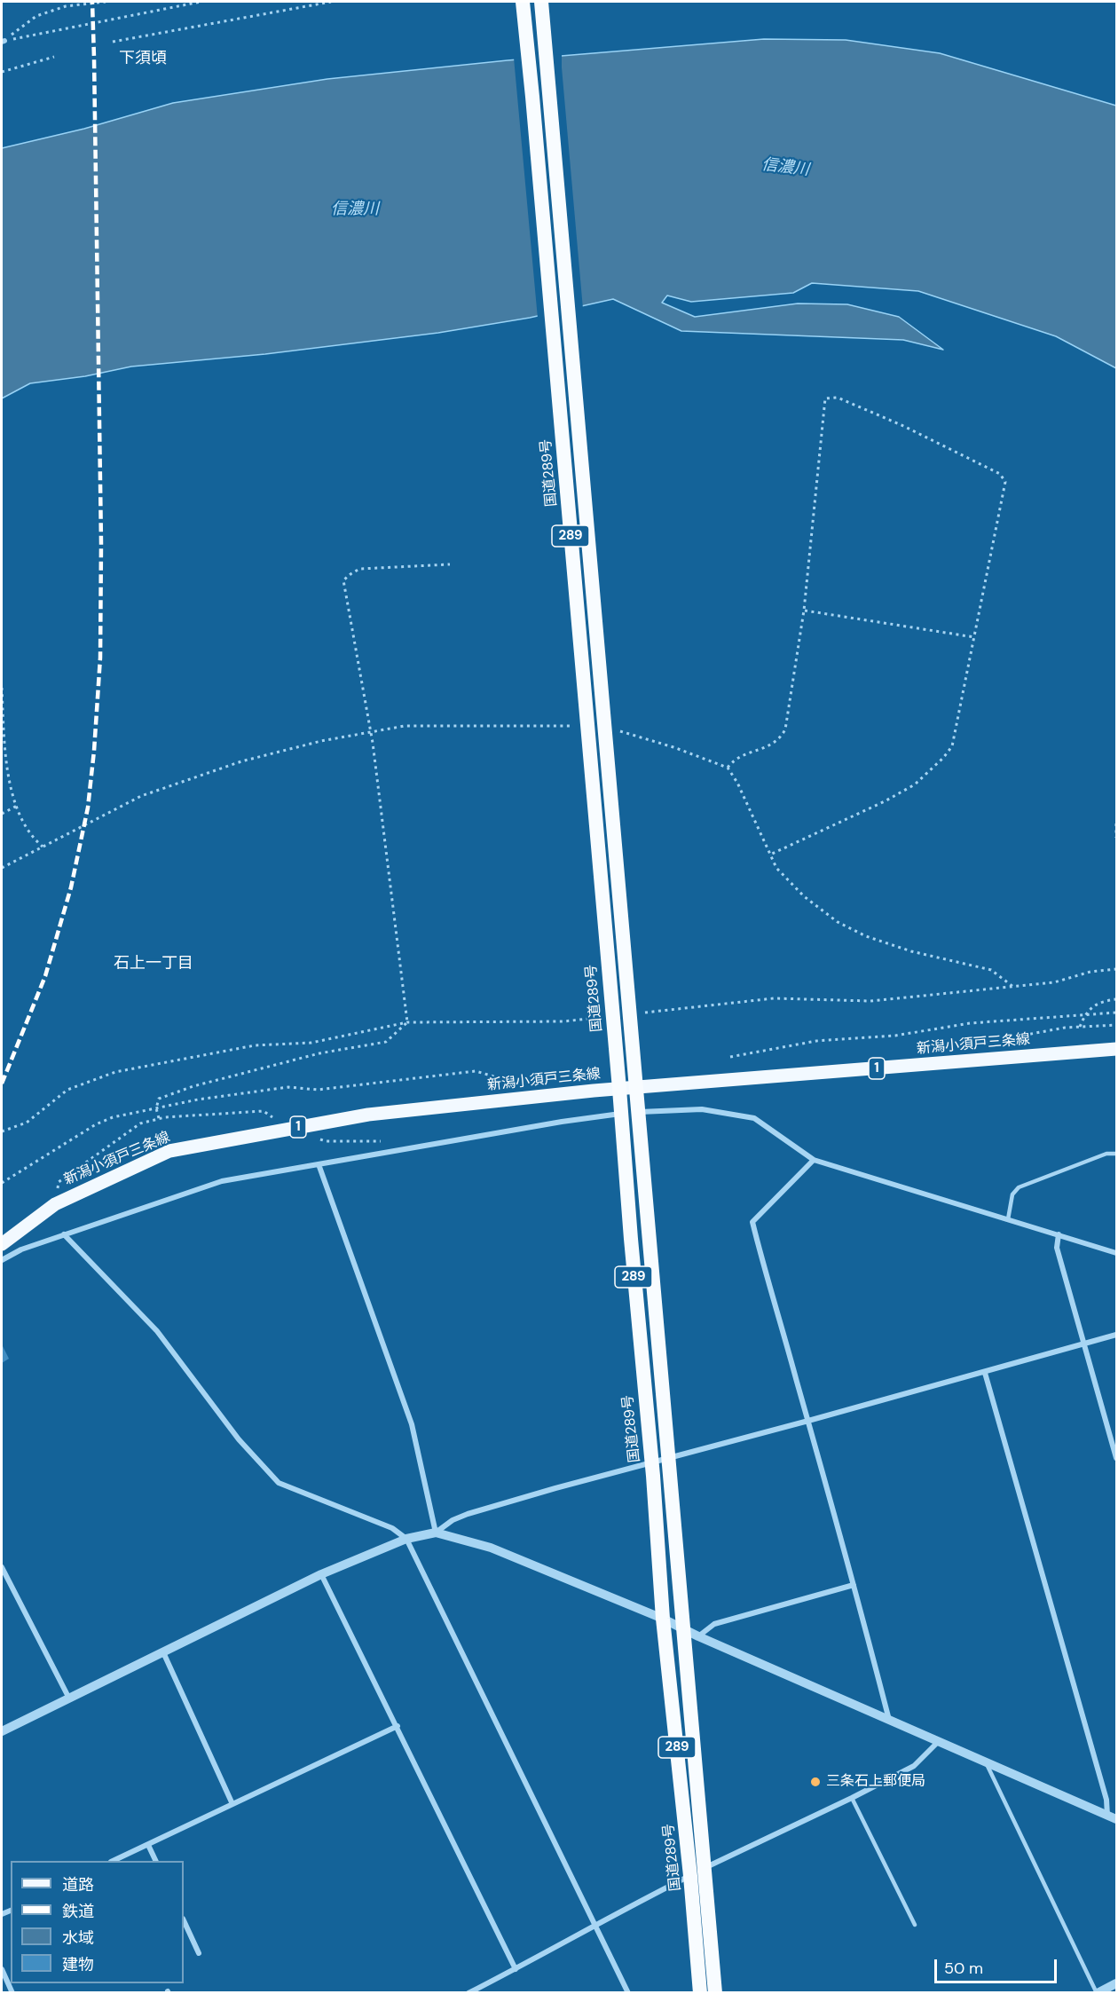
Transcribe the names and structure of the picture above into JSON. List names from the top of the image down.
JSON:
{
  "streets": {
    "highway": ["国道289号", "289"],
    "main road": ["新潟小須戸三条線", "1"]
  },
  "crossings": [
    ["国道289号", "新潟小須戸三条線"]
  ],
  "districts": ["下須頃", "石上一丁目"],
  "water": ["信濃川"],
  "places": ["三条石上郵便局"],
  "legend": [
    "道路",
    "鉄道",
    "水域",
    "建物"
  ],
  "scale_bar": "50 m"
}
